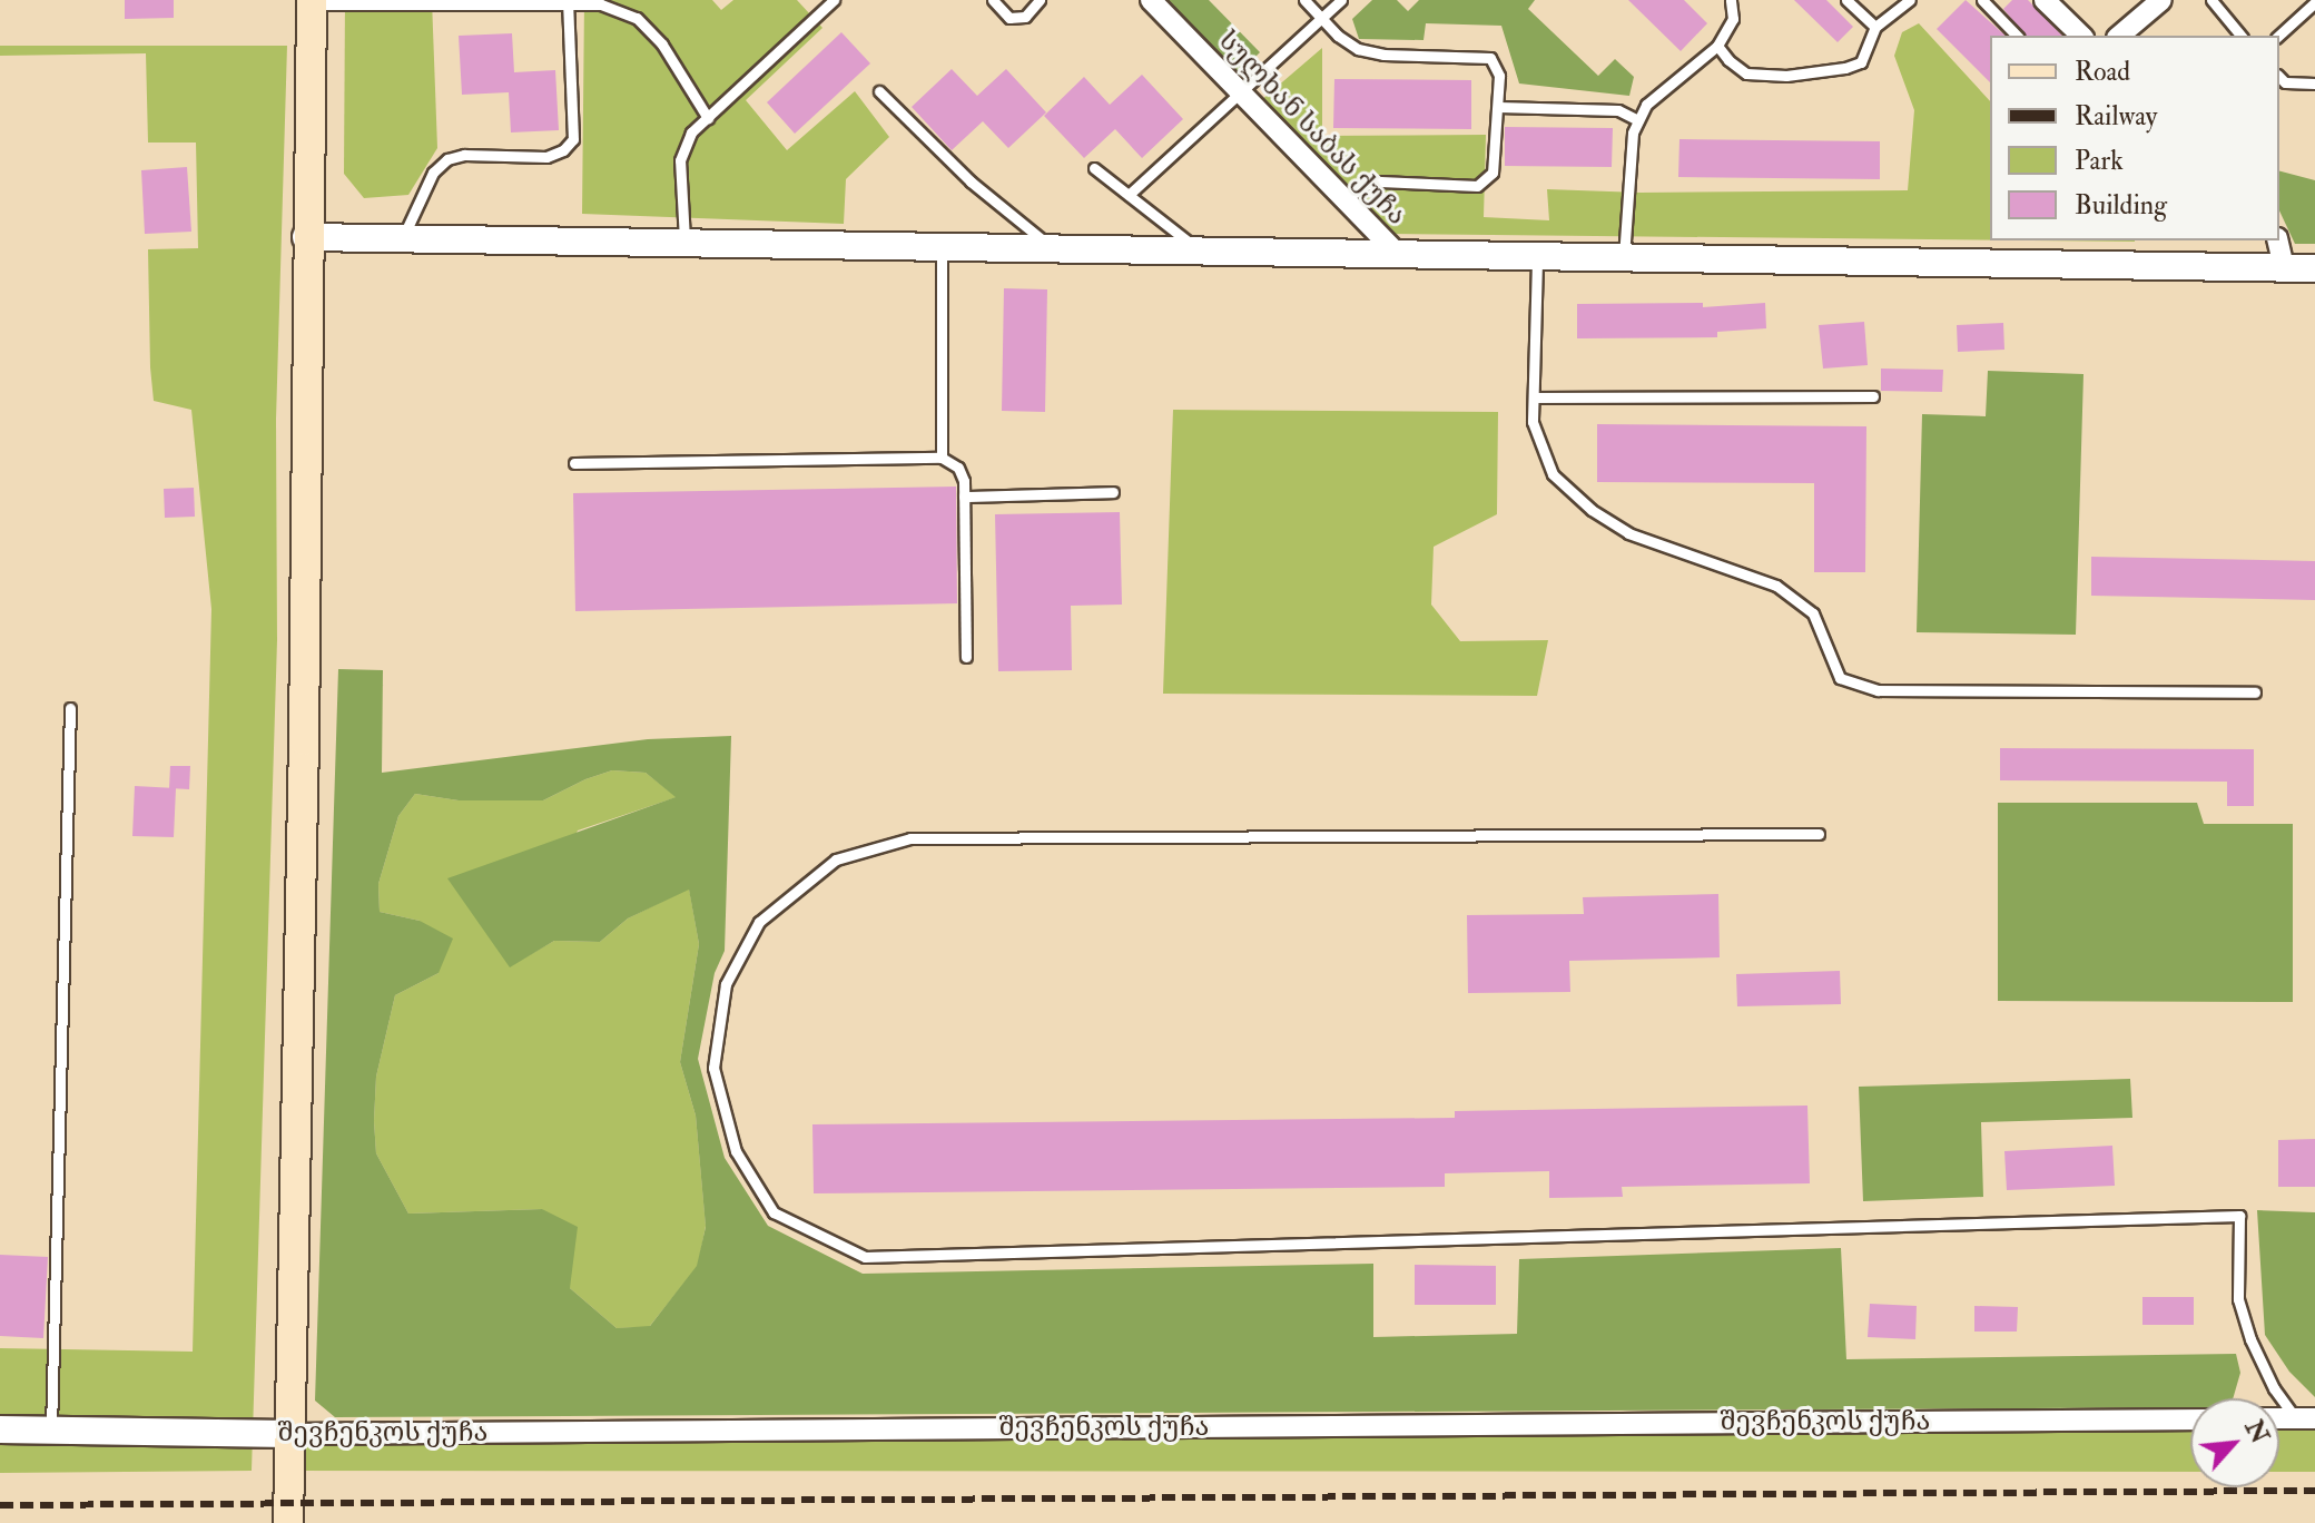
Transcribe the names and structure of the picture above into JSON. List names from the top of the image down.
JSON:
{
  "streets": {
    "street": ["სულხან საბას ქუჩა", "შევჩენკოს ქუჩა"]
  },
  "legend": [
    "Road",
    "Railway",
    "Park",
    "Building"
  ],
  "north": "top right"
}
